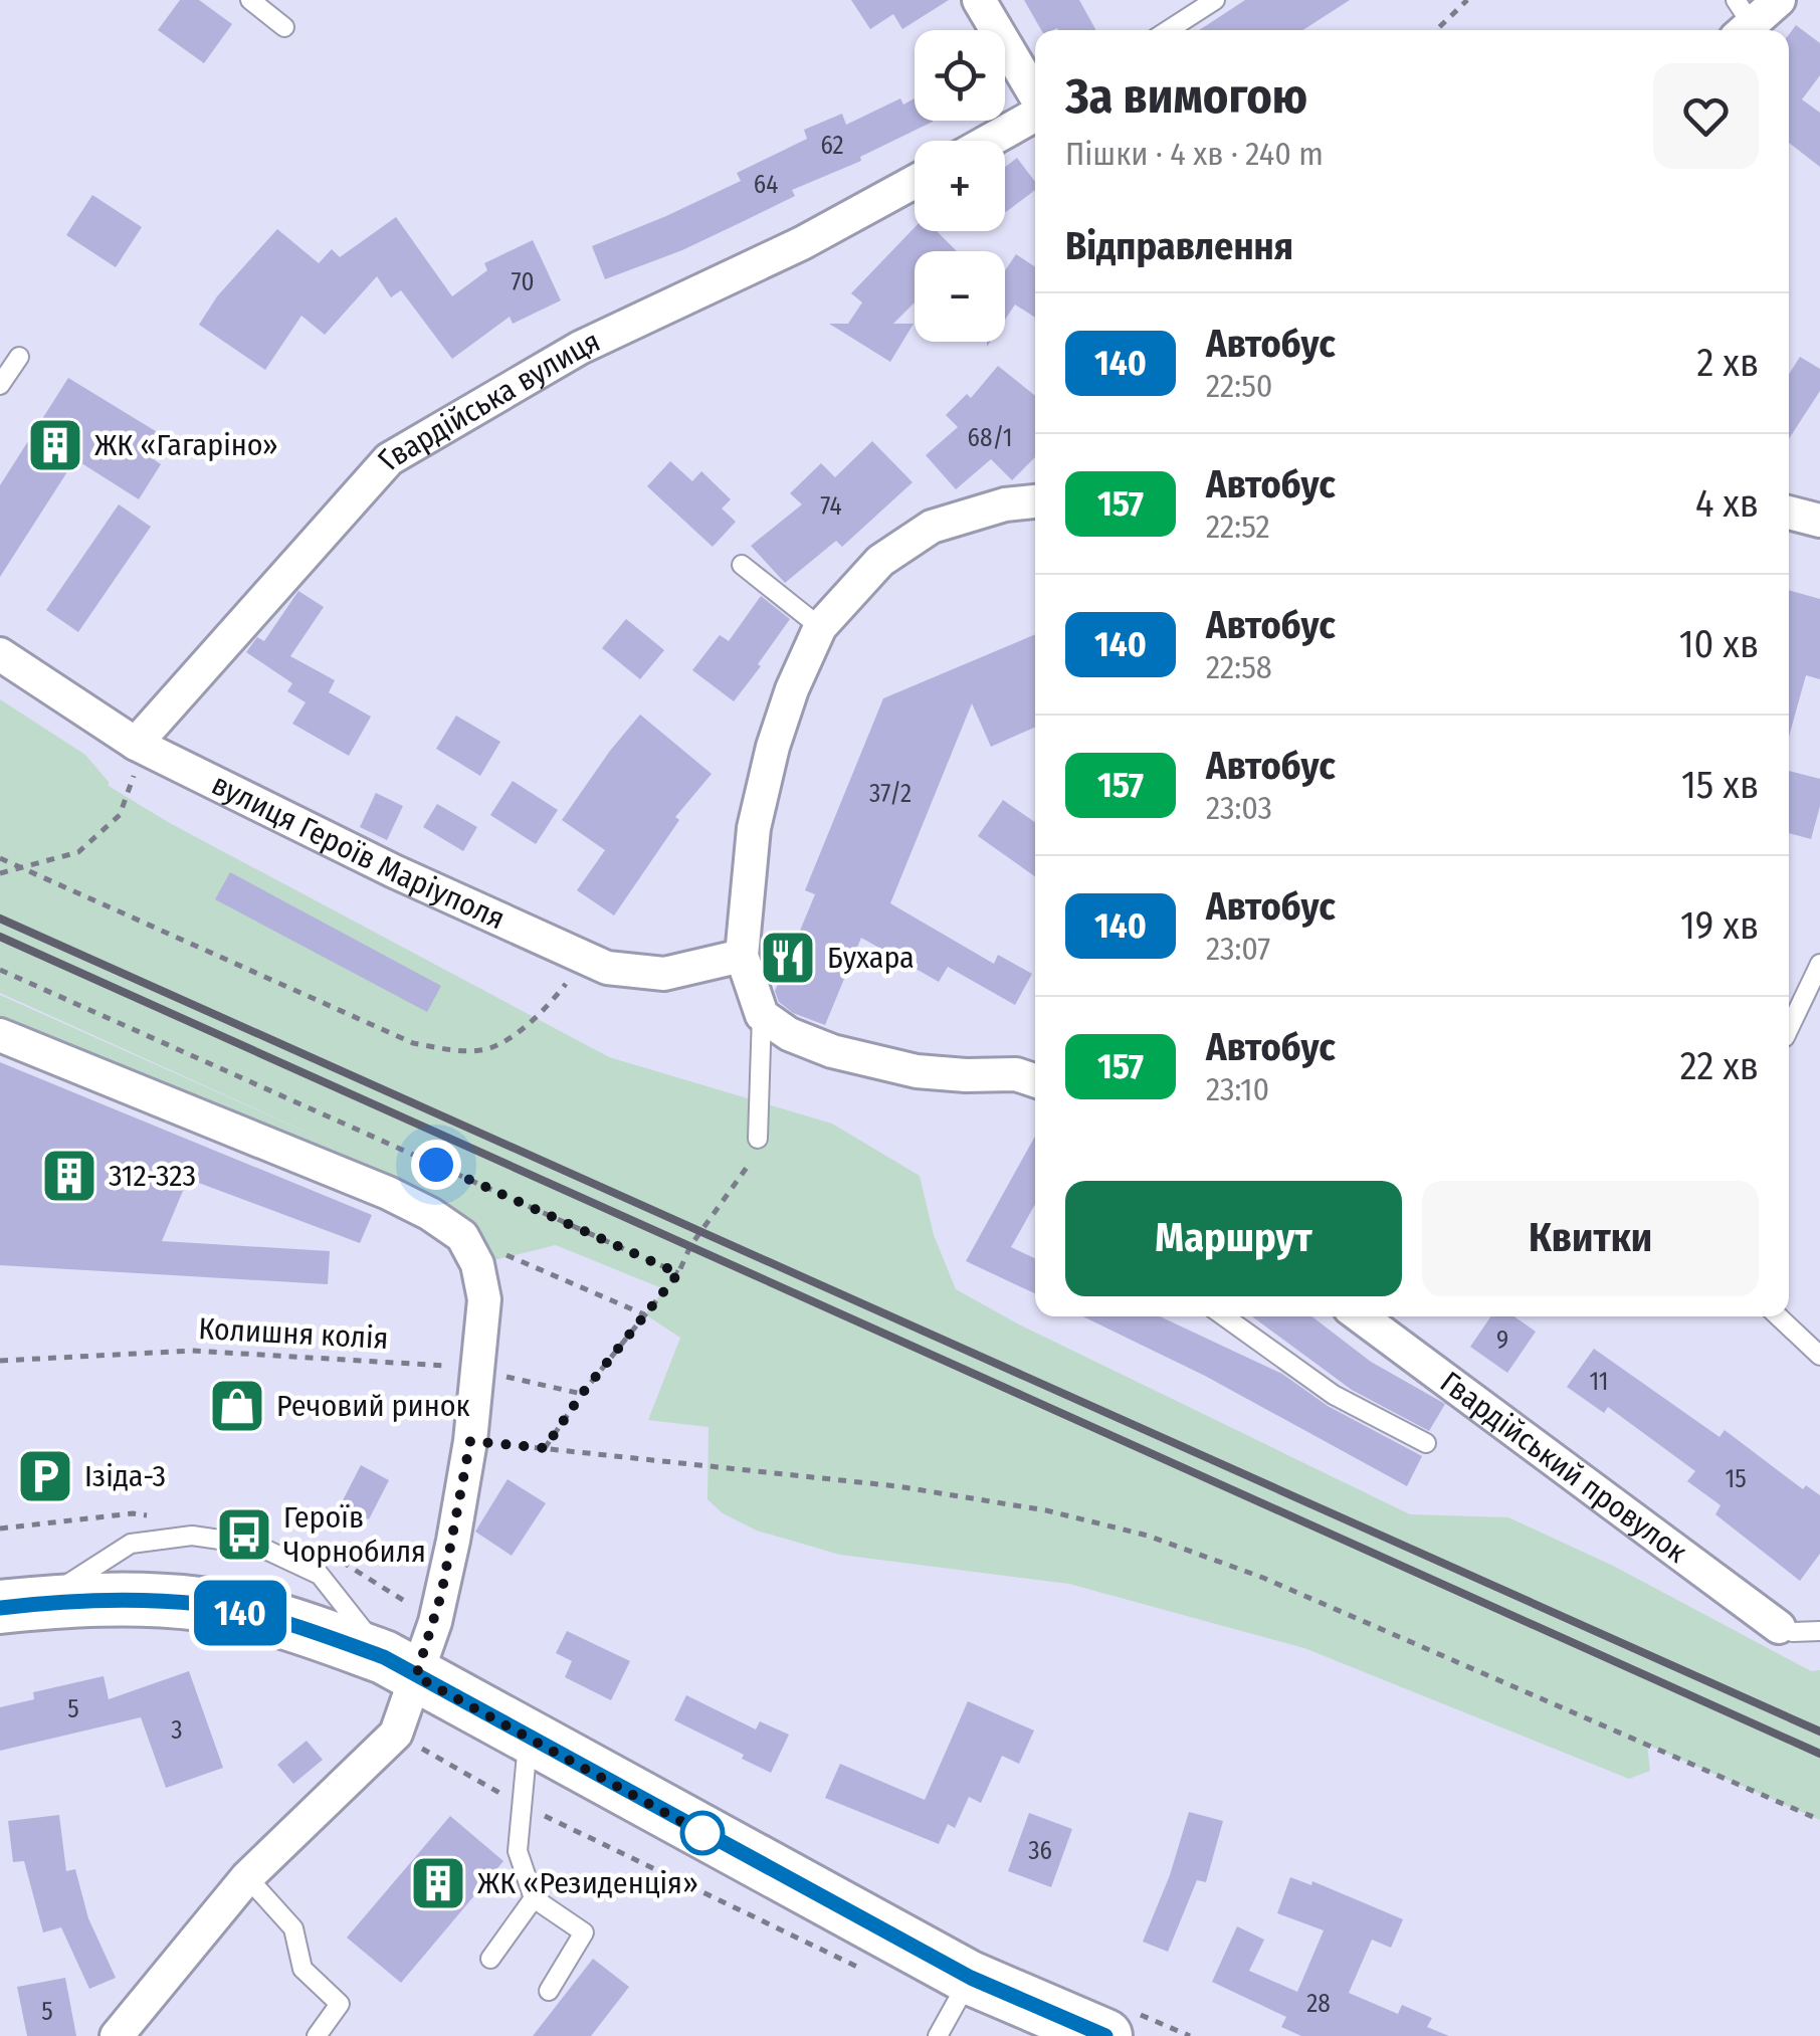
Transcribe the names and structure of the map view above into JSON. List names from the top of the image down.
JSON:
{
  "streets": {
    "street": ["Гвардійська вулиця", "вулиця Героїв Маріуполя", "Гвардійський провулок"],
    "path": ["Колишня колія"]
  },
  "crossings": [
    ["Гвардійська вулиця", "вулиця Героїв Маріуполя"]
  ],
  "places": {
    "building": ["ЖК «Гагаріно»", "312-323", "ЖК «Резиденція»"],
    "restaurant": ["Бухара"],
    "shop": ["Речовий ринок"],
    "parking": ["Ізіда-3"],
    "bus stop": ["Героїв Чорнобиля"]
  },
  "lines": ["bus line 140"],
  "house_numbers": [
    "62",
    "64",
    "70",
    "68/1",
    "74",
    "37/2",
    "9",
    "11",
    "15",
    "5",
    "3",
    "36",
    "28",
    "5"
  ],
  "page": {
    "on_map": "140",
    "map_buttons": ["+", "−"],
    "heading": [
      ["За вимогою", "Пішки · 4 хв · 240 m"],
      "Відправлення"
    ],
    "list": [
      {
        "mark": "140",
        "name": "Автобус",
        "note": "22:50",
        "value": "2 хв"
      },
      {
        "mark": "157",
        "name": "Автобус",
        "note": "22:52",
        "value": "4 хв"
      },
      {
        "mark": "140",
        "name": "Автобус",
        "note": "22:58",
        "value": "10 хв"
      },
      {
        "mark": "157",
        "name": "Автобус",
        "note": "23:03",
        "value": "15 хв"
      },
      {
        "mark": "140",
        "name": "Автобус",
        "note": "23:07",
        "value": "19 хв"
      },
      {
        "mark": "157",
        "name": "Автобус",
        "note": "23:10",
        "value": "22 хв"
      }
    ],
    "buttons": ["Маршрут", "Квитки"]
  }
}
